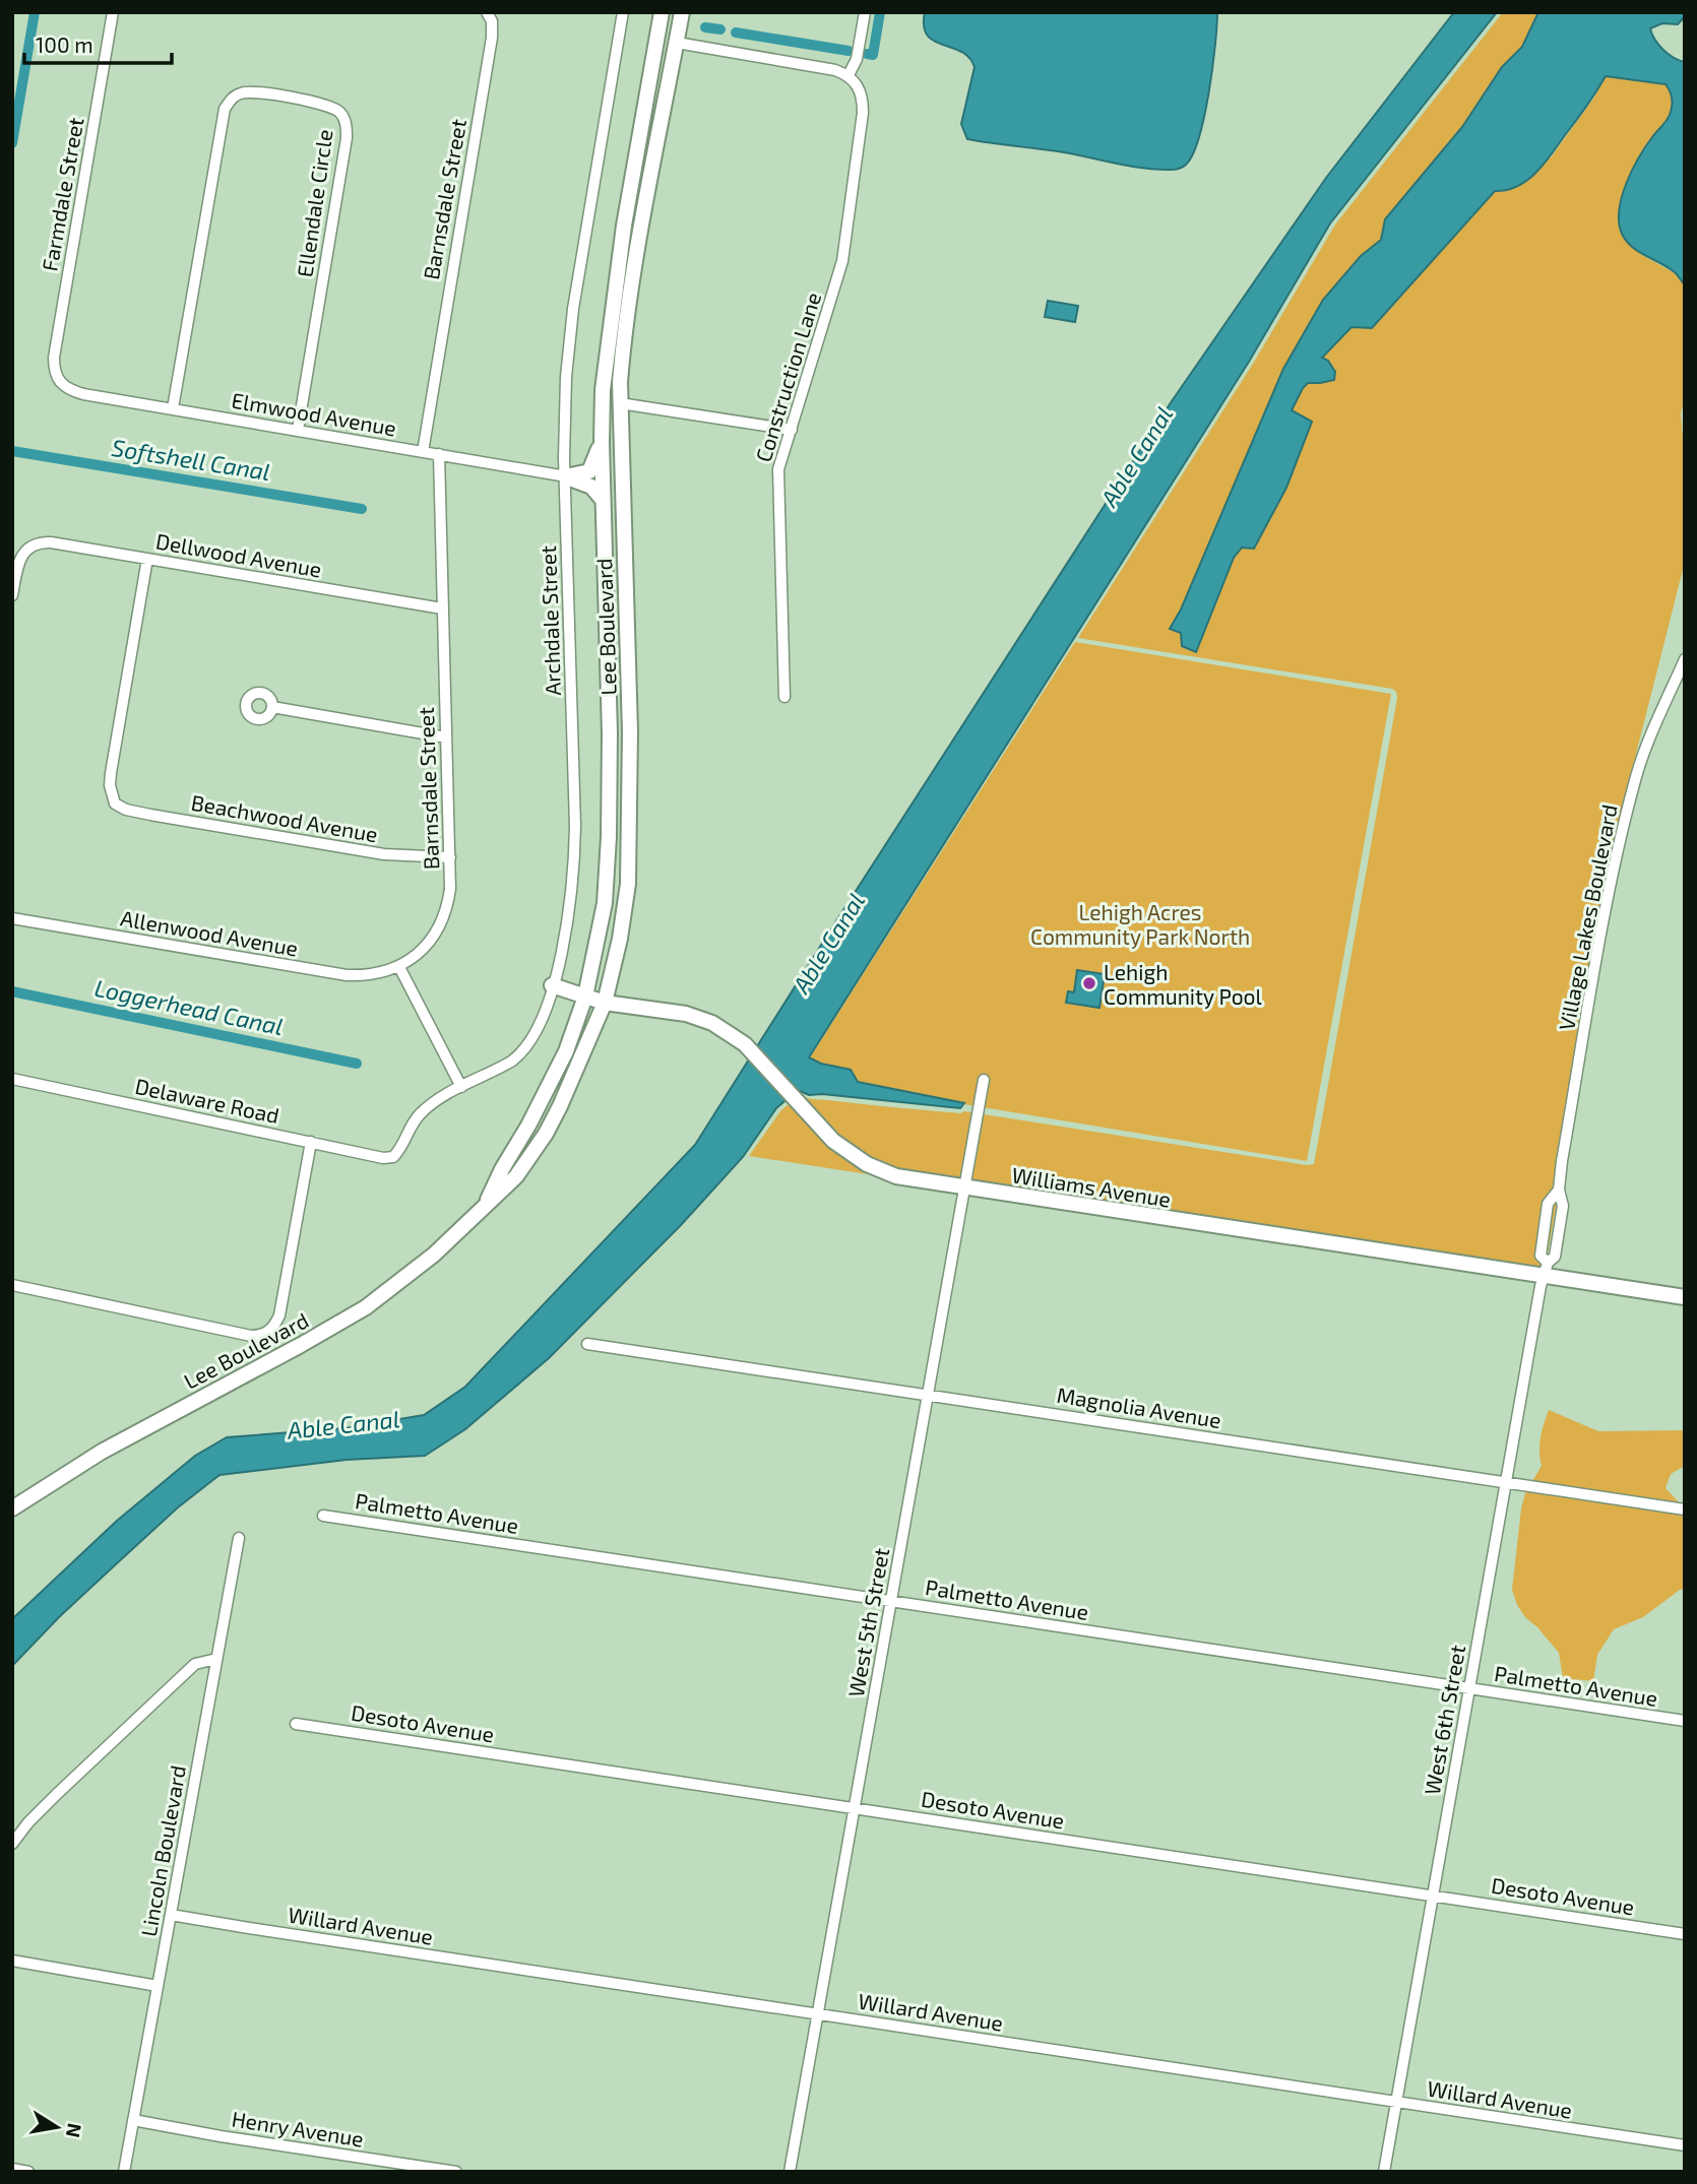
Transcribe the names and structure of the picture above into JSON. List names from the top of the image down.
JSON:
{
  "streets": {
    "main road": ["Lee Boulevard", "Williams Avenue"],
    "street": [
      "Farmdale Street",
      "Barnsdale Street",
      "Ellendale Circle",
      "Construction Lane",
      "Elmwood Avenue",
      "Dellwood Avenue",
      "Archdale Street",
      "Beachwood Avenue",
      "Village Lakes Boulevard",
      "Allenwood Avenue",
      "Delaware Road",
      "Magnolia Avenue",
      "Palmetto Avenue",
      "West 5th Street",
      "West 6th Street",
      "Desoto Avenue",
      "Lincoln Boulevard",
      "Willard Avenue",
      "Henry Avenue"
    ]
  },
  "crossings": [
    ["Farmdale Street", "Elmwood Avenue"],
    ["Barnsdale Street", "Elmwood Avenue"],
    ["Barnsdale Street", "Dellwood Avenue"],
    ["Barnsdale Street", "Beachwood Avenue"],
    ["Barnsdale Street", "Allenwood Avenue"],
    ["Ellendale Circle", "Elmwood Avenue"],
    ["Elmwood Avenue", "Archdale Street"],
    ["Dellwood Avenue", "Beachwood Avenue"],
    ["Archdale Street", "Delaware Road"],
    ["Archdale Street", "Williams Avenue"],
    ["Lee Boulevard", "Williams Avenue"],
    ["Village Lakes Boulevard", "Williams Avenue"],
    ["Village Lakes Boulevard", "West 6th Street"],
    ["Williams Avenue", "West 5th Street"],
    ["Williams Avenue", "West 6th Street"],
    ["Magnolia Avenue", "West 5th Street"],
    ["Magnolia Avenue", "West 6th Street"],
    ["Palmetto Avenue", "West 5th Street"],
    ["Palmetto Avenue", "West 6th Street"],
    ["West 5th Street", "Desoto Avenue"],
    ["West 5th Street", "Willard Avenue"],
    ["West 6th Street", "Desoto Avenue"],
    ["West 6th Street", "Willard Avenue"],
    ["Lincoln Boulevard", "Willard Avenue"],
    ["Lincoln Boulevard", "Henry Avenue"]
  ],
  "water": ["Able Canal", "Softshell Canal", "Loggerhead Canal"],
  "parks": ["Lehigh Acres Community Park North"],
  "places": ["Lehigh Community Pool"],
  "scale_bar": "100 m",
  "north": "right"
}
